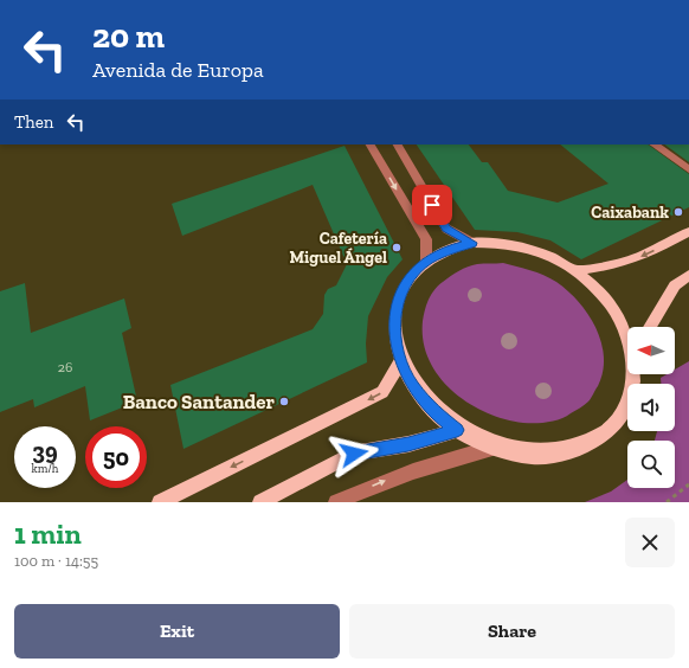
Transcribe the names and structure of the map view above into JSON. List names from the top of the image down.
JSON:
{
  "places": ["Caixabank", "Cafetería Miguel Ángel", "Banco Santander"],
  "house_numbers": ["26"],
  "north": "left",
  "page": {
    "turn": ["20 m", "Avenida de Europa"],
    "then": "Then",
    "speed": "39 km/h",
    "limit": "50",
    "heading": ["1 min", "100 m · 14:55"],
    "buttons": ["Exit", "Share"]
  }
}
